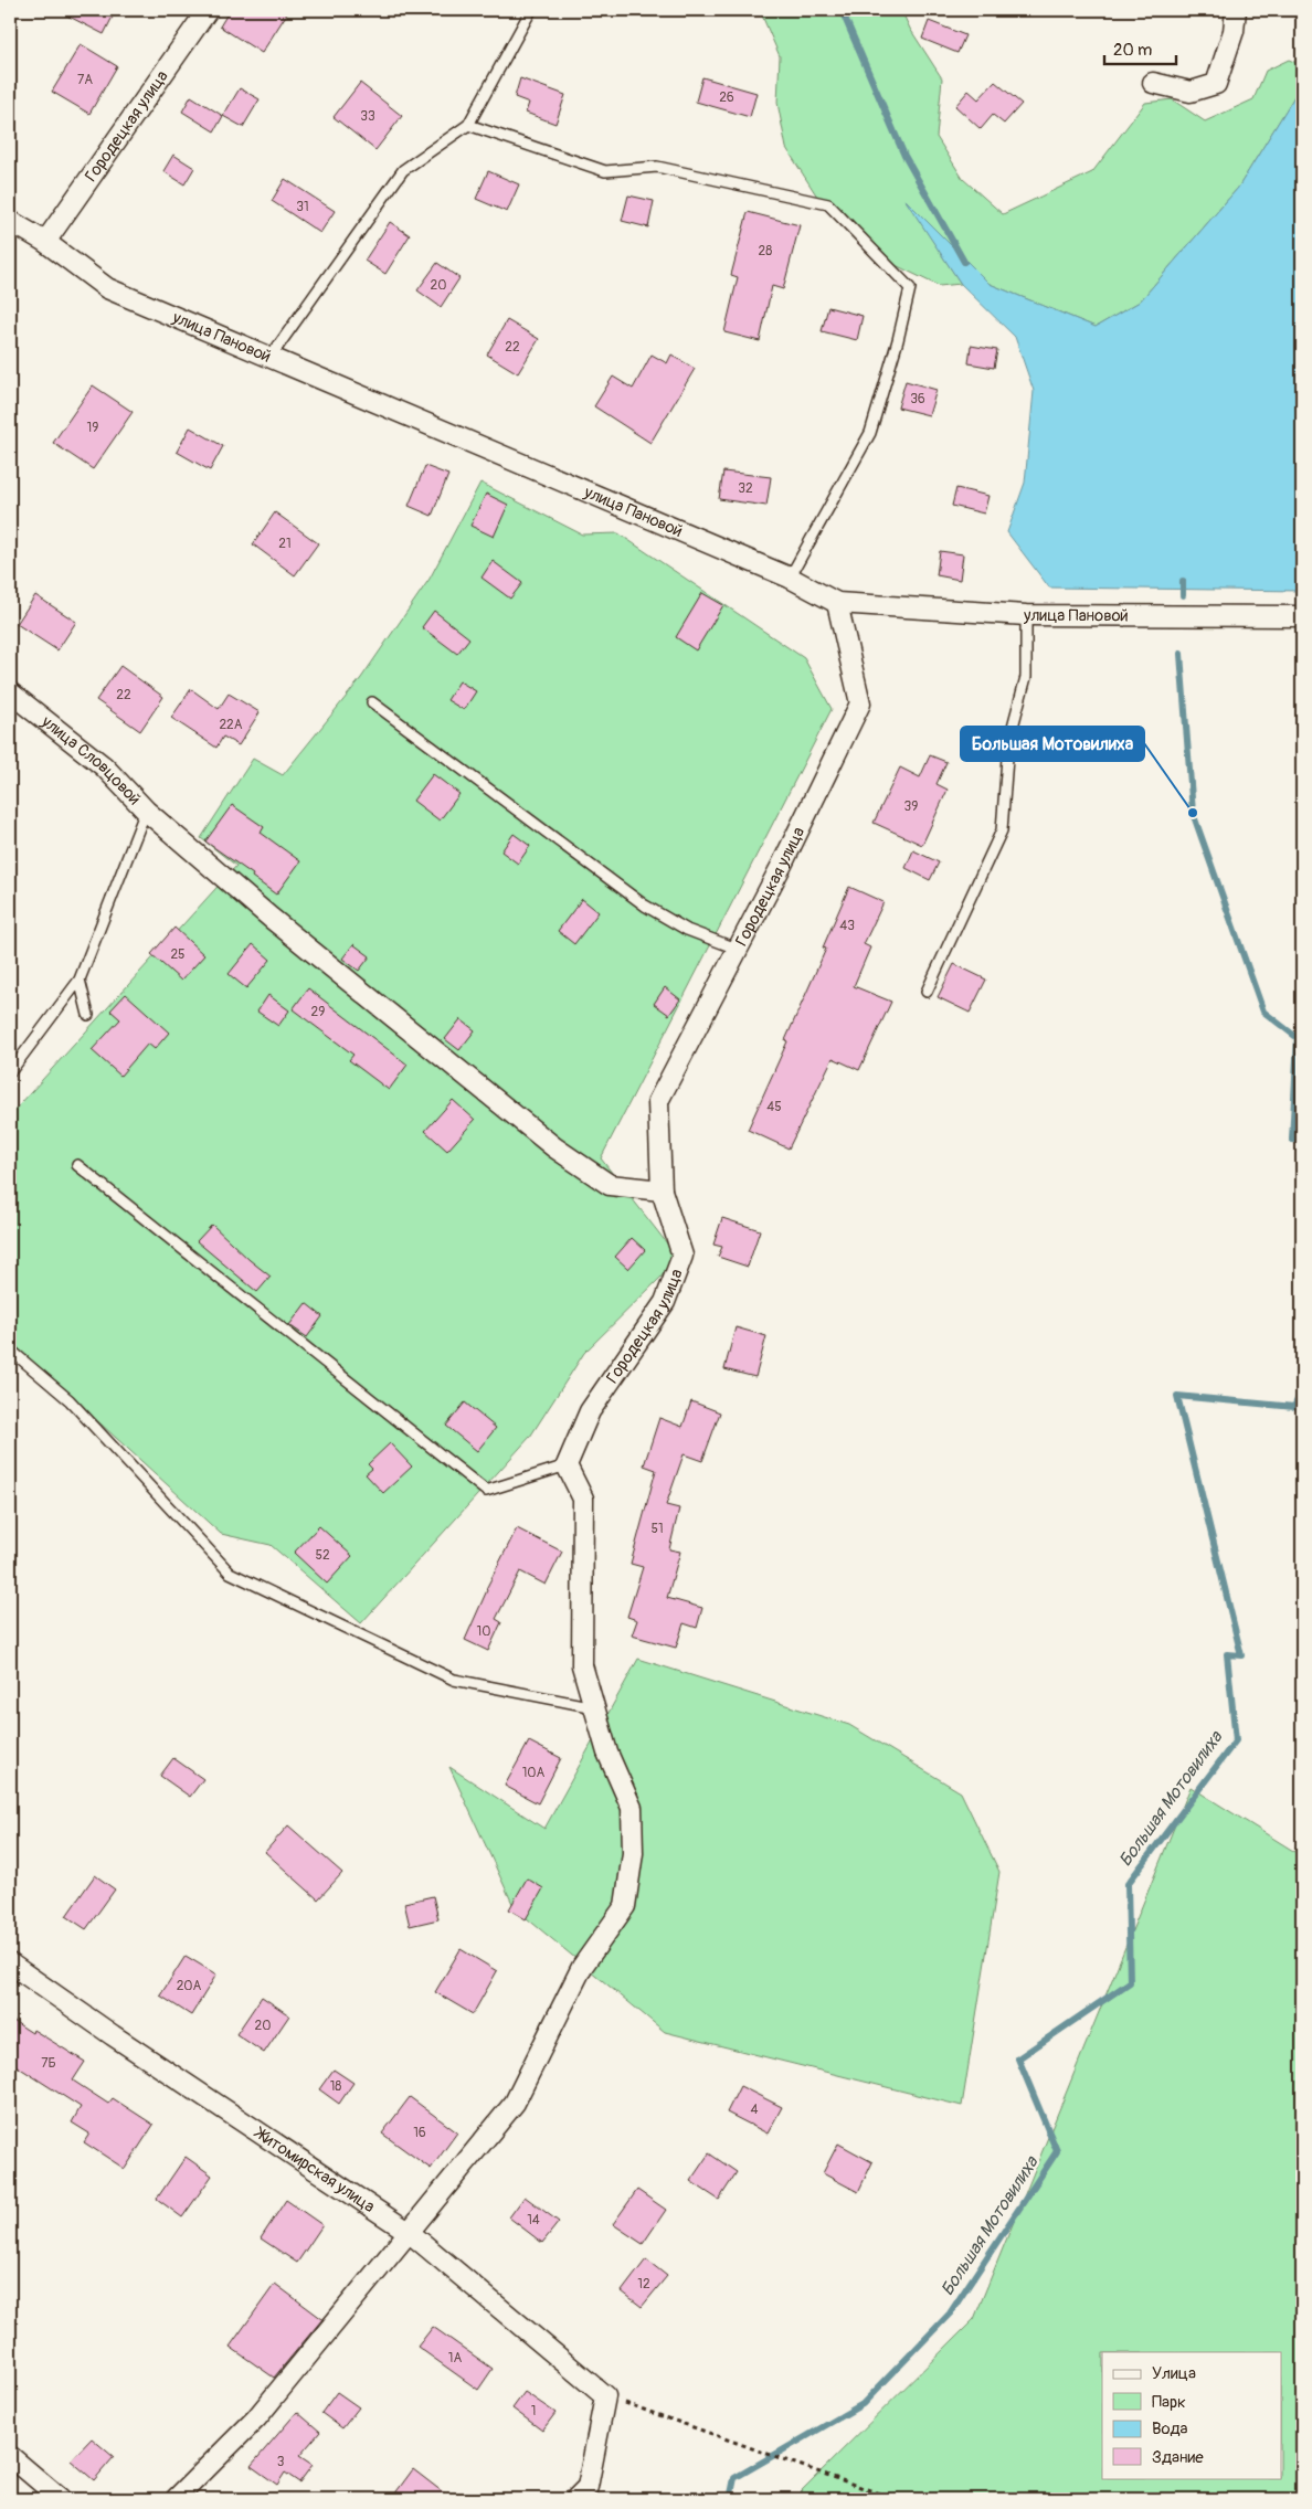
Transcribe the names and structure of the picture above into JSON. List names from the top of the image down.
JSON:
{
  "streets": {
    "street": [
      "Городецкая улица",
      "улица Пановой",
      "улица Словцовой",
      "Житомирская улица"
    ]
  },
  "crossings": [
    ["Городецкая улица", "улица Пановой"],
    ["Городецкая улица", "улица Словцовой"]
  ],
  "water": ["Большая Мотовилиха"],
  "places": ["Большая Мотовилиха"],
  "house_numbers": [
    "7А",
    "26",
    "33",
    "31",
    "28",
    "20",
    "22",
    "36",
    "19",
    "32",
    "21",
    "22",
    "22А",
    "39",
    "43",
    "25",
    "29",
    "45",
    "51",
    "52",
    "10",
    "10А",
    "20А",
    "20",
    "7Б",
    "18",
    "4",
    "16",
    "14",
    "12",
    "1А",
    "1",
    "3"
  ],
  "legend": [
    "Улица",
    "Парк",
    "Вода",
    "Здание"
  ],
  "scale_bar": "20 m"
}
